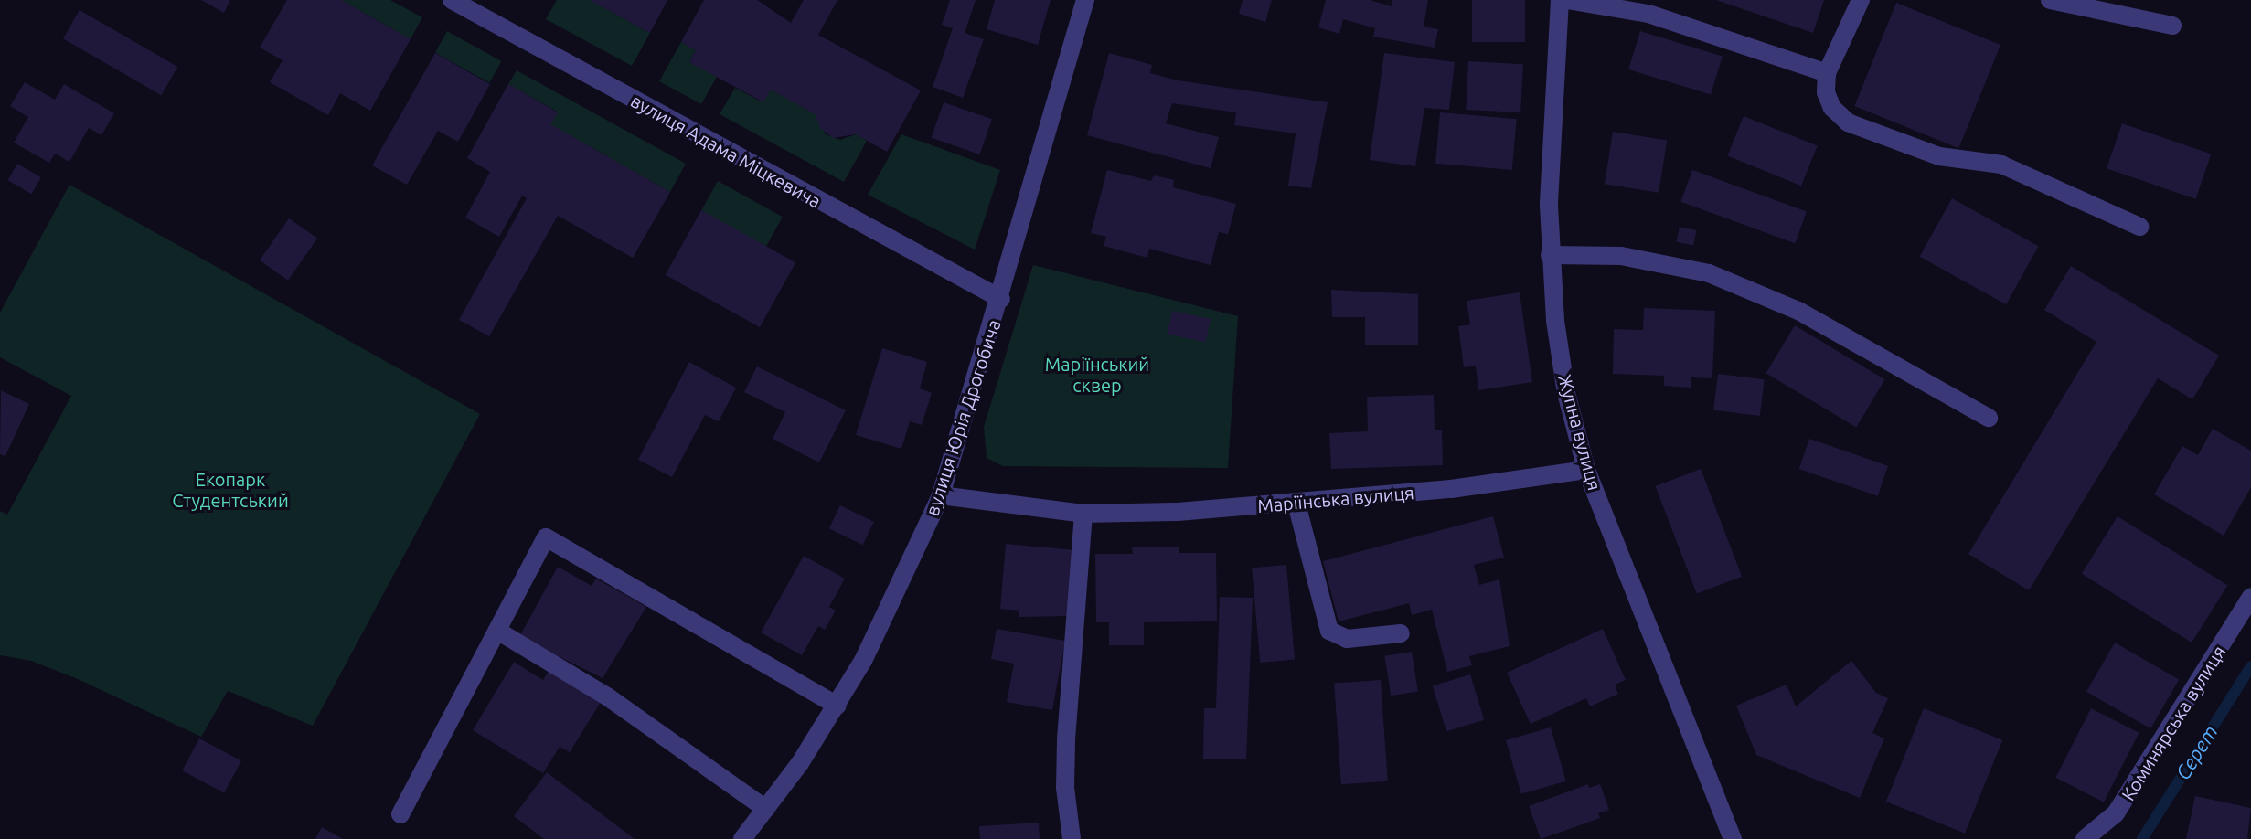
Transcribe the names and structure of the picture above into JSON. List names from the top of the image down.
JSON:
{
  "streets": {
    "street": [
      "вулиця Адама Міцкевича",
      "вулиця Юрія Дрогобича",
      "Жупна вулиця",
      "Маріїнська вулиця",
      "Коминярська вулиця"
    ]
  },
  "crossings": [
    ["вулиця Адама Міцкевича", "вулиця Юрія Дрогобича"],
    ["вулиця Юрія Дрогобича", "Маріїнська вулиця"],
    ["Жупна вулиця", "Маріїнська вулиця"]
  ],
  "water": ["Серет"],
  "parks": ["Маріїнський сквер", "Екопарк Студентський"]
}
